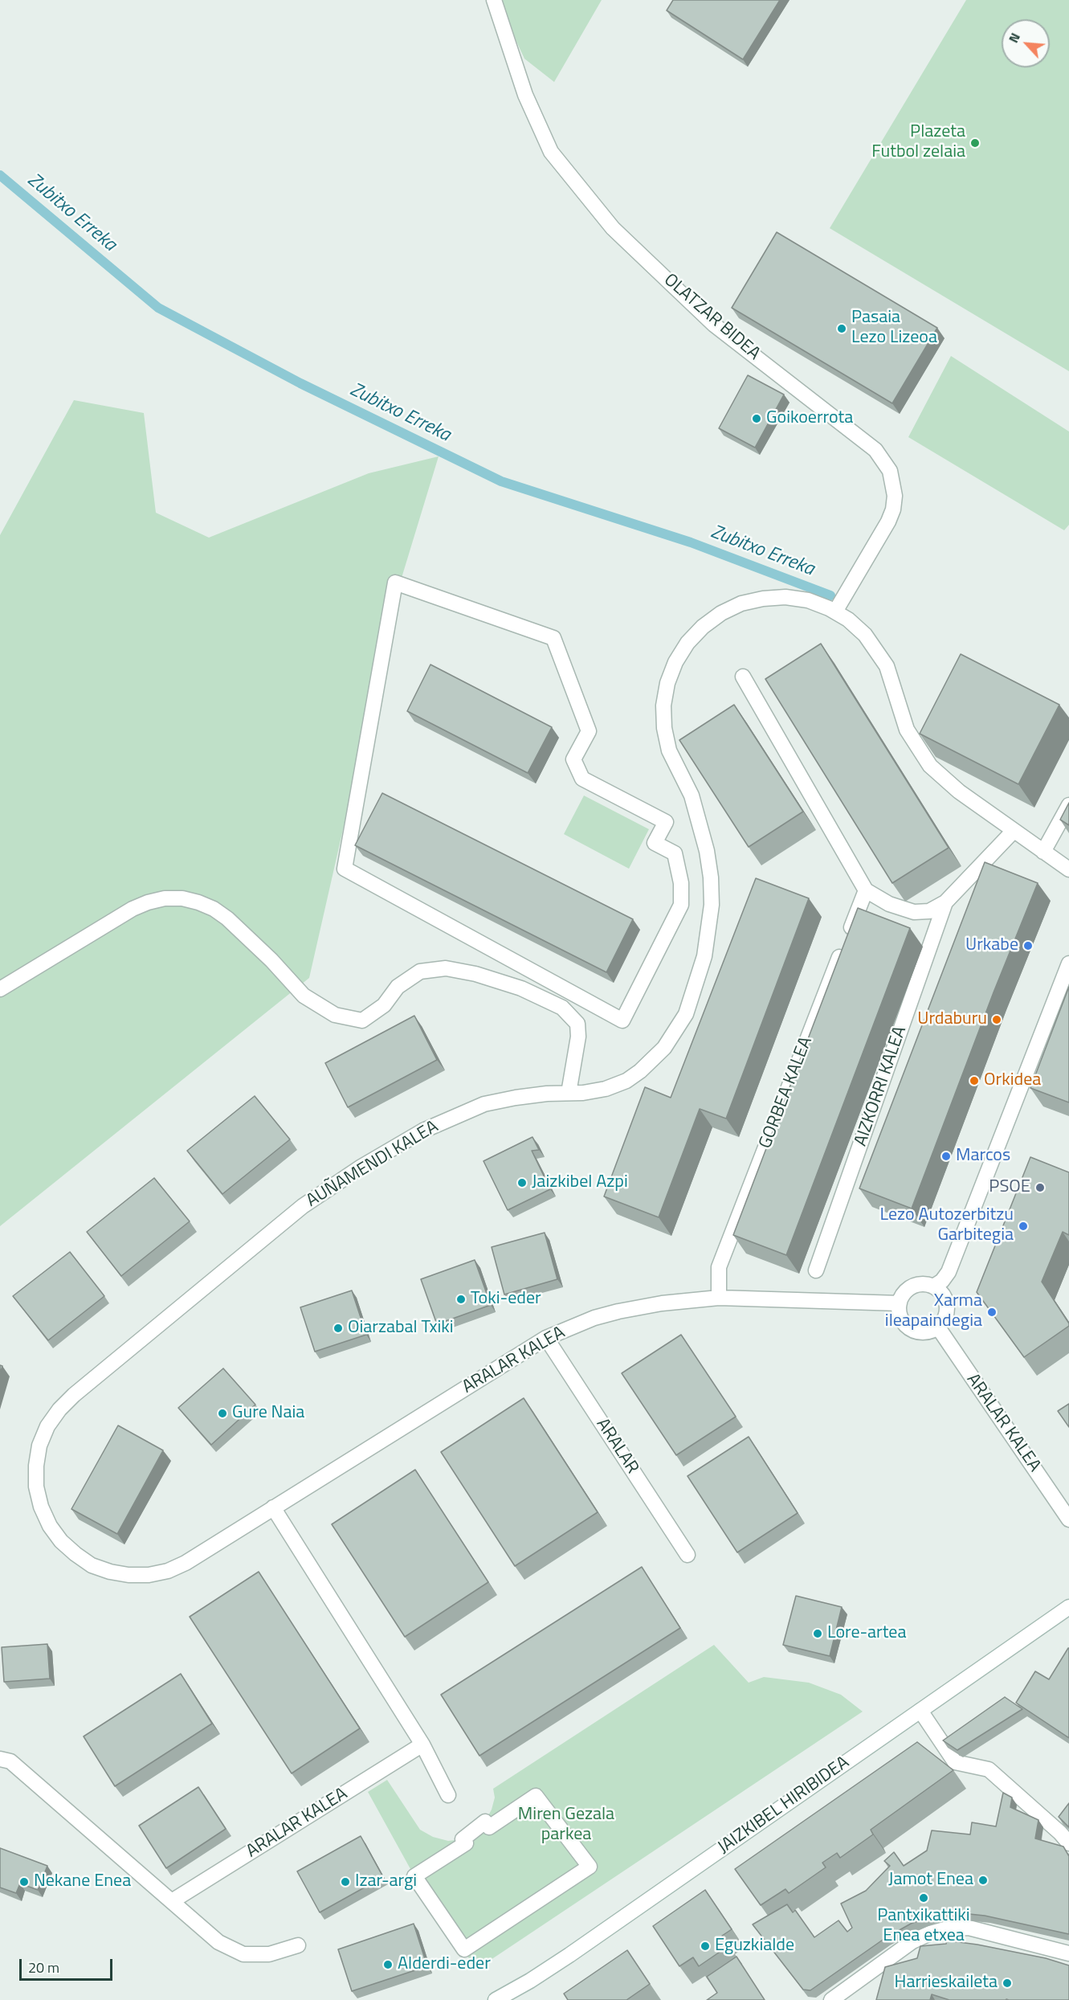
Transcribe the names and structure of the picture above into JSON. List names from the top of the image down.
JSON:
{
  "streets": {
    "street": [
      "OLATZAR BIDEA",
      "AIZKORRI KALEA",
      "GORBEA KALEA",
      "AUÑAMENDI KALEA",
      "ARALAR KALEA",
      "ARALAR",
      "JAIZKIBEL HIRIBIDEA"
    ]
  },
  "crossings": [
    ["OLATZAR BIDEA", "AUÑAMENDI KALEA"],
    ["GORBEA KALEA", "ARALAR KALEA"],
    ["AUÑAMENDI KALEA", "ARALAR KALEA"],
    ["ARALAR KALEA", "ARALAR"]
  ],
  "water": ["Zubitxo Erreka"],
  "parks": ["Miren Gezala parkea"],
  "places": [
    "Plazeta Futbol zelaia",
    "Pasaia Lezo Lizeoa",
    "Goikoerrota",
    "Urkabe",
    "Urdaburu",
    "Orkidea",
    "Marcos",
    "Jaizkibel Azpi",
    "PSOE",
    "Lezo Autozerbitzu Garbitegia",
    "Toki-eder",
    "Xarma ileapaindegia",
    "Oiarzabal Txiki",
    "Gure Naia",
    "Lore-artea",
    "Jamot Enea",
    "Nekane Enea",
    "Izar-argi",
    "Pantxikattiki Enea etxea",
    "Eguzkialde",
    "Alderdi-eder",
    "Harrieskaileta"
  ],
  "scale_bar": "20 m",
  "north": "top left"
}
